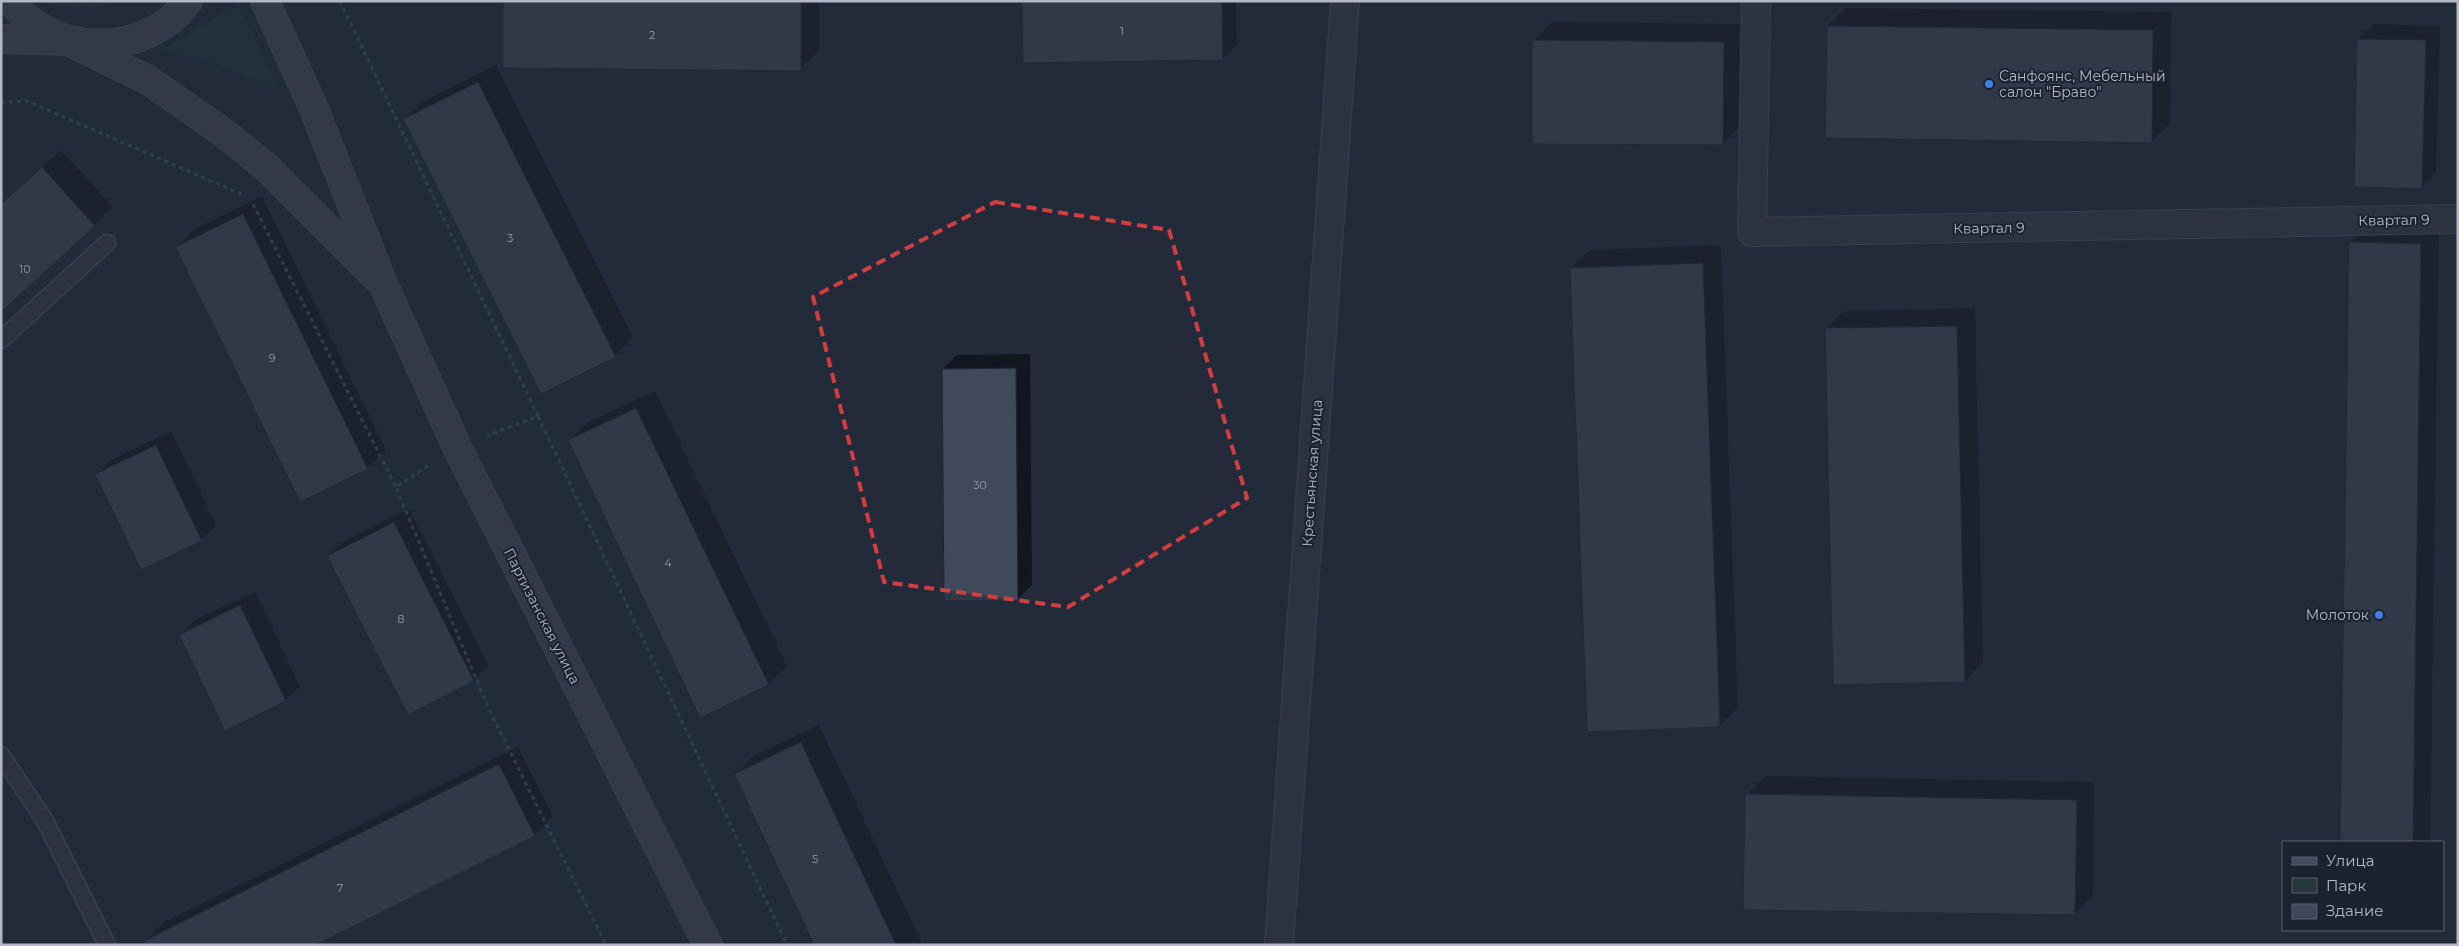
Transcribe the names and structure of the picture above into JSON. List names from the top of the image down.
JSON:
{
  "streets": {
    "main road": ["Партизанская улица"],
    "street": ["Квартал 9", "Крестьянская улица"]
  },
  "places": ["Санфоянс, Мебельный салон \"Браво\"", "Молоток"],
  "house_numbers": [
    "1",
    "2",
    "3",
    "10",
    "9",
    "30",
    "4",
    "8",
    "5",
    "7"
  ],
  "legend": ["Улица", "Парк", "Здание"]
}
